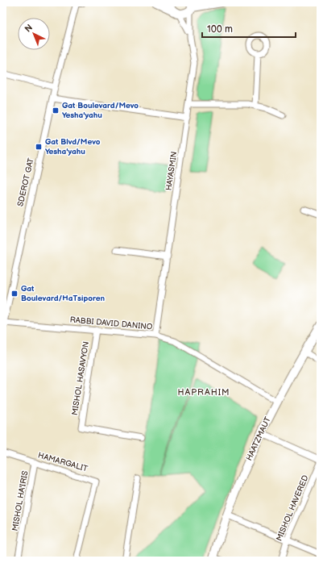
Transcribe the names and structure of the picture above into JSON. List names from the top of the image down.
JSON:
{
  "streets": {
    "street": [
      "HAYASMIN",
      "SDEROT GAT",
      "RABBI DAVID DANINO",
      "MISHOL HASAVYON",
      "HAATZMAUT",
      "HAMARGALIT",
      "MISHOL HA'IRIS",
      "MISHOL HAVERED"
    ]
  },
  "crossings": [
    ["HAYASMIN", "RABBI DAVID DANINO"],
    ["SDEROT GAT", "RABBI DAVID DANINO"],
    ["RABBI DAVID DANINO", "MISHOL HASAVYON"],
    ["RABBI DAVID DANINO", "HAATZMAUT"],
    ["HAMARGALIT", "MISHOL HA'IRIS"]
  ],
  "districts": ["HAPRAHIM"],
  "places": {
    "transit": ["Gat Boulevard/Mevo Yesha'yahu", "Gat Blvd/Mevo Yesha'yahu", "Gat Boulevard/HaTsiporen"]
  },
  "scale_bar": "100 m",
  "north": "top left"
}
